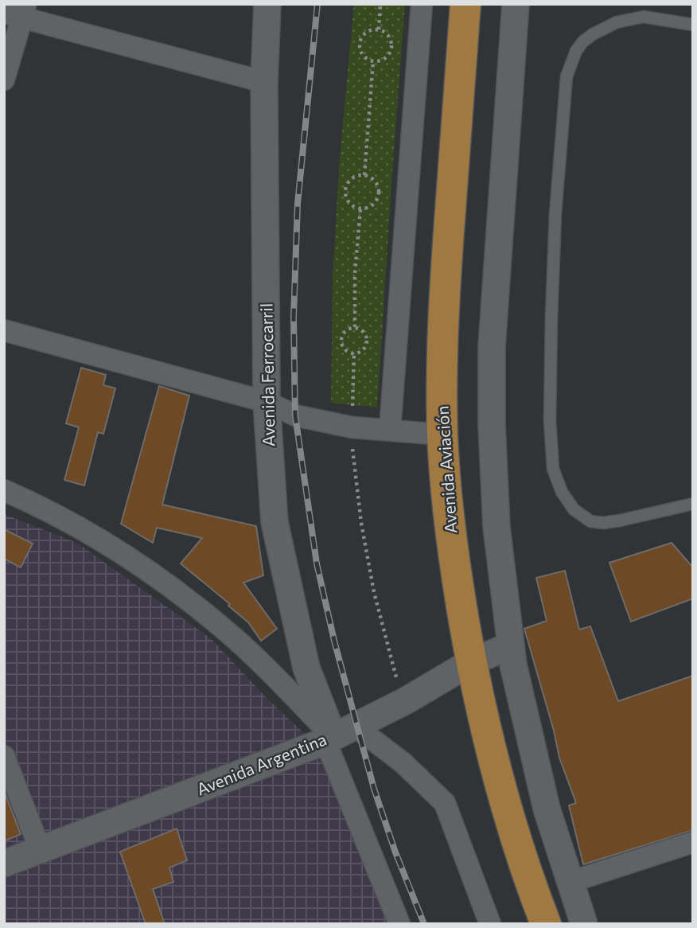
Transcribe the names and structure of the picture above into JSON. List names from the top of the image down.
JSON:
{
  "streets": {
    "highway": ["Avenida Aviación"],
    "street": ["Avenida Ferrocarril", "Avenida Argentina"]
  },
  "crossings": [
    ["Avenida Ferrocarril", "Avenida Argentina"],
    ["Avenida Aviación", "Avenida Argentina"]
  ]
}
